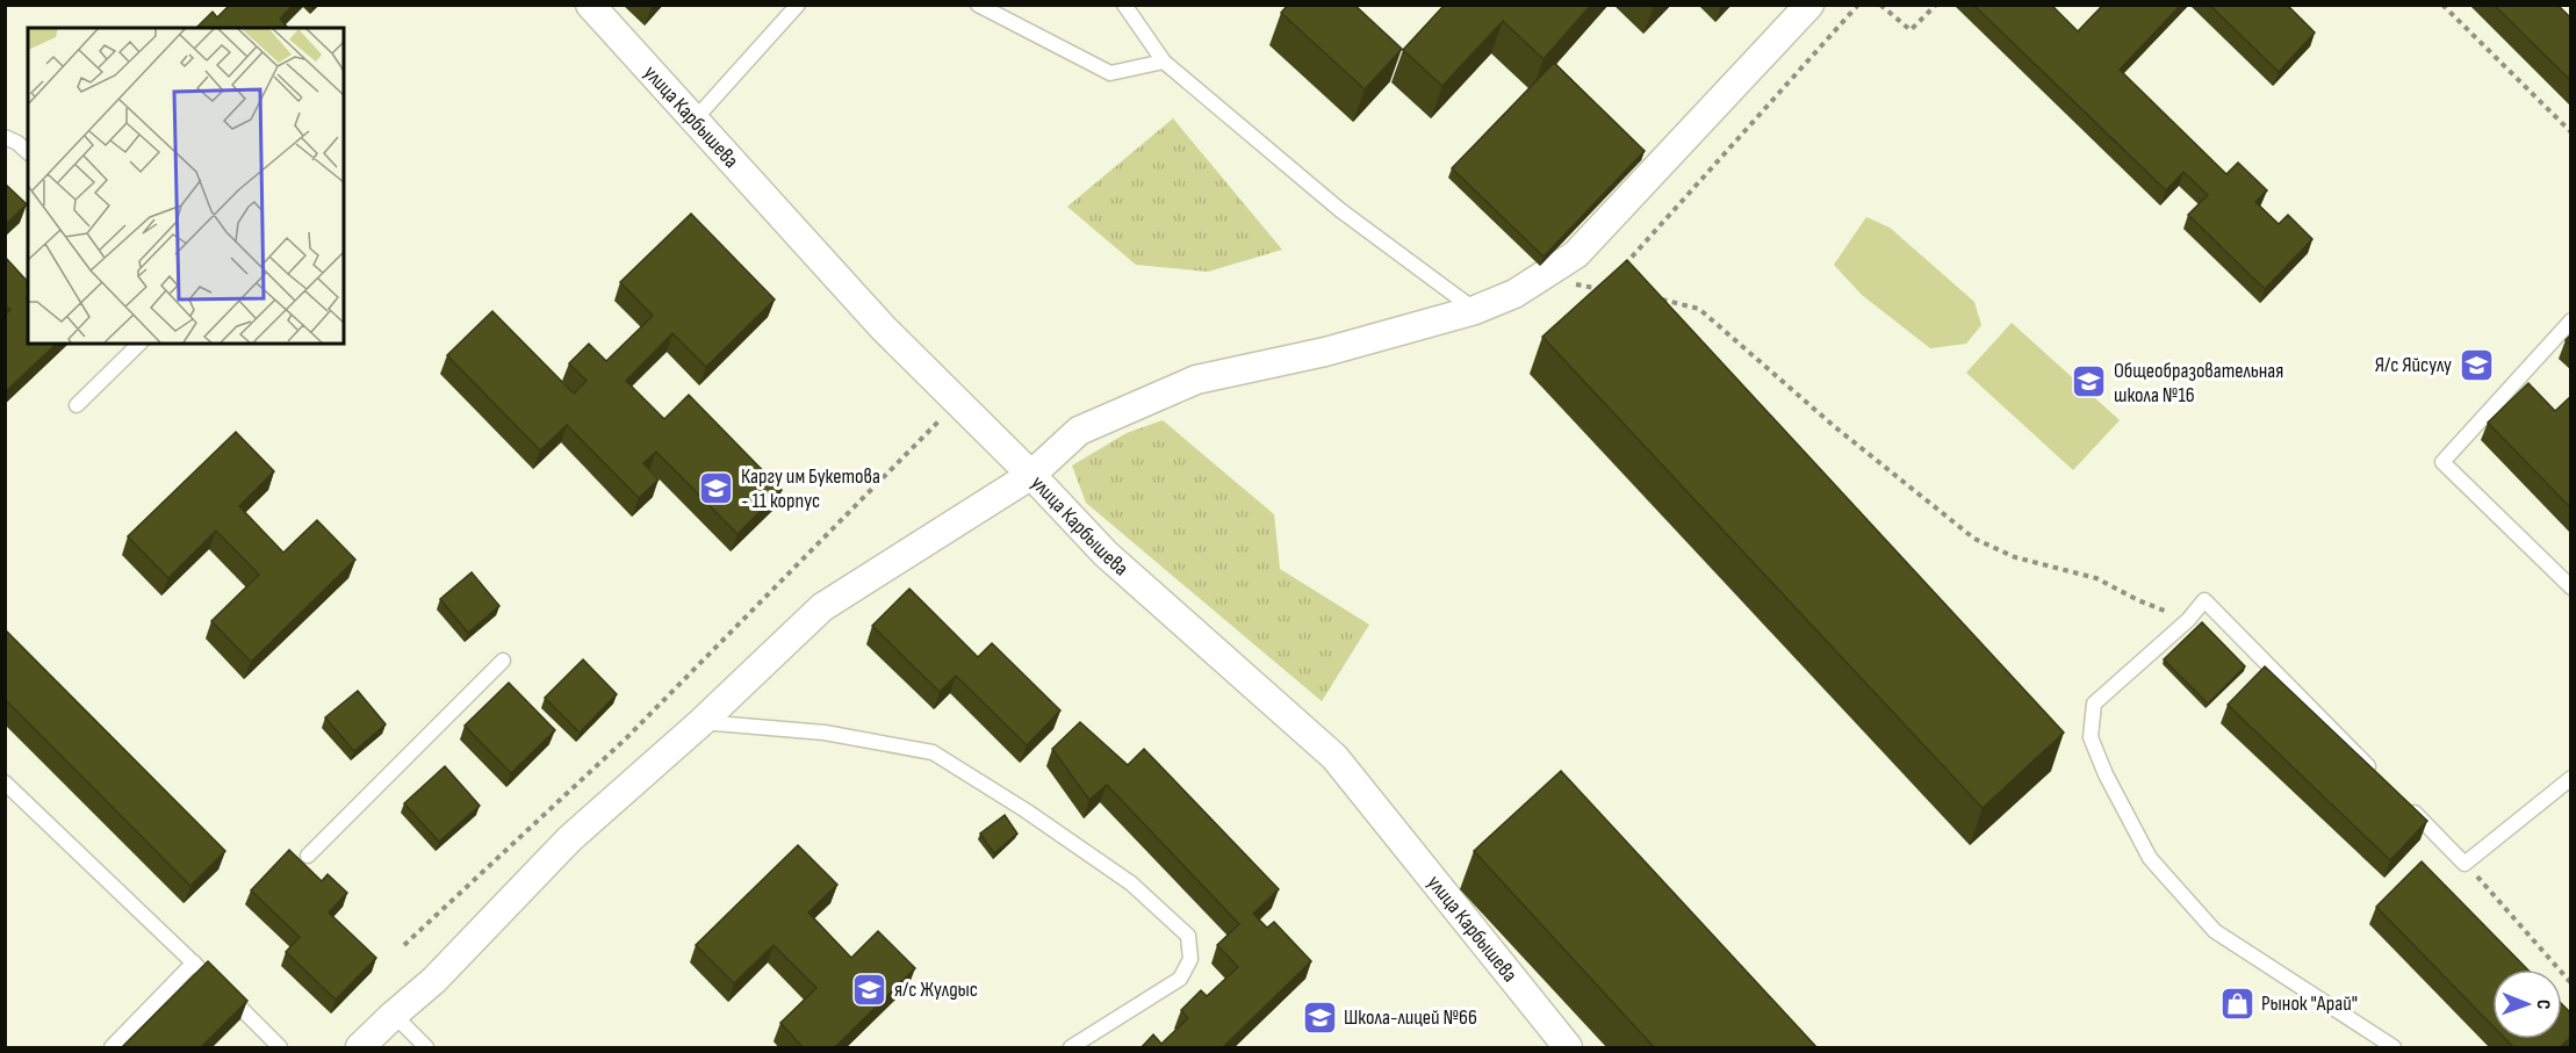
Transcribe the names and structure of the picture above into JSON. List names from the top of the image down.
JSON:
{
  "streets": {
    "street": ["улица Карбышева"]
  },
  "places": {
    "school or university": [
      "Я/c Яйсулу",
      "Общеобразовательная школа №16",
      "Каргу им Букетова - 11 корпус",
      "я/c Жулдыс",
      "Школа-лицей №66"
    ],
    "shop": ["Рынок \"Арай\""]
  },
  "north": "right"
}
